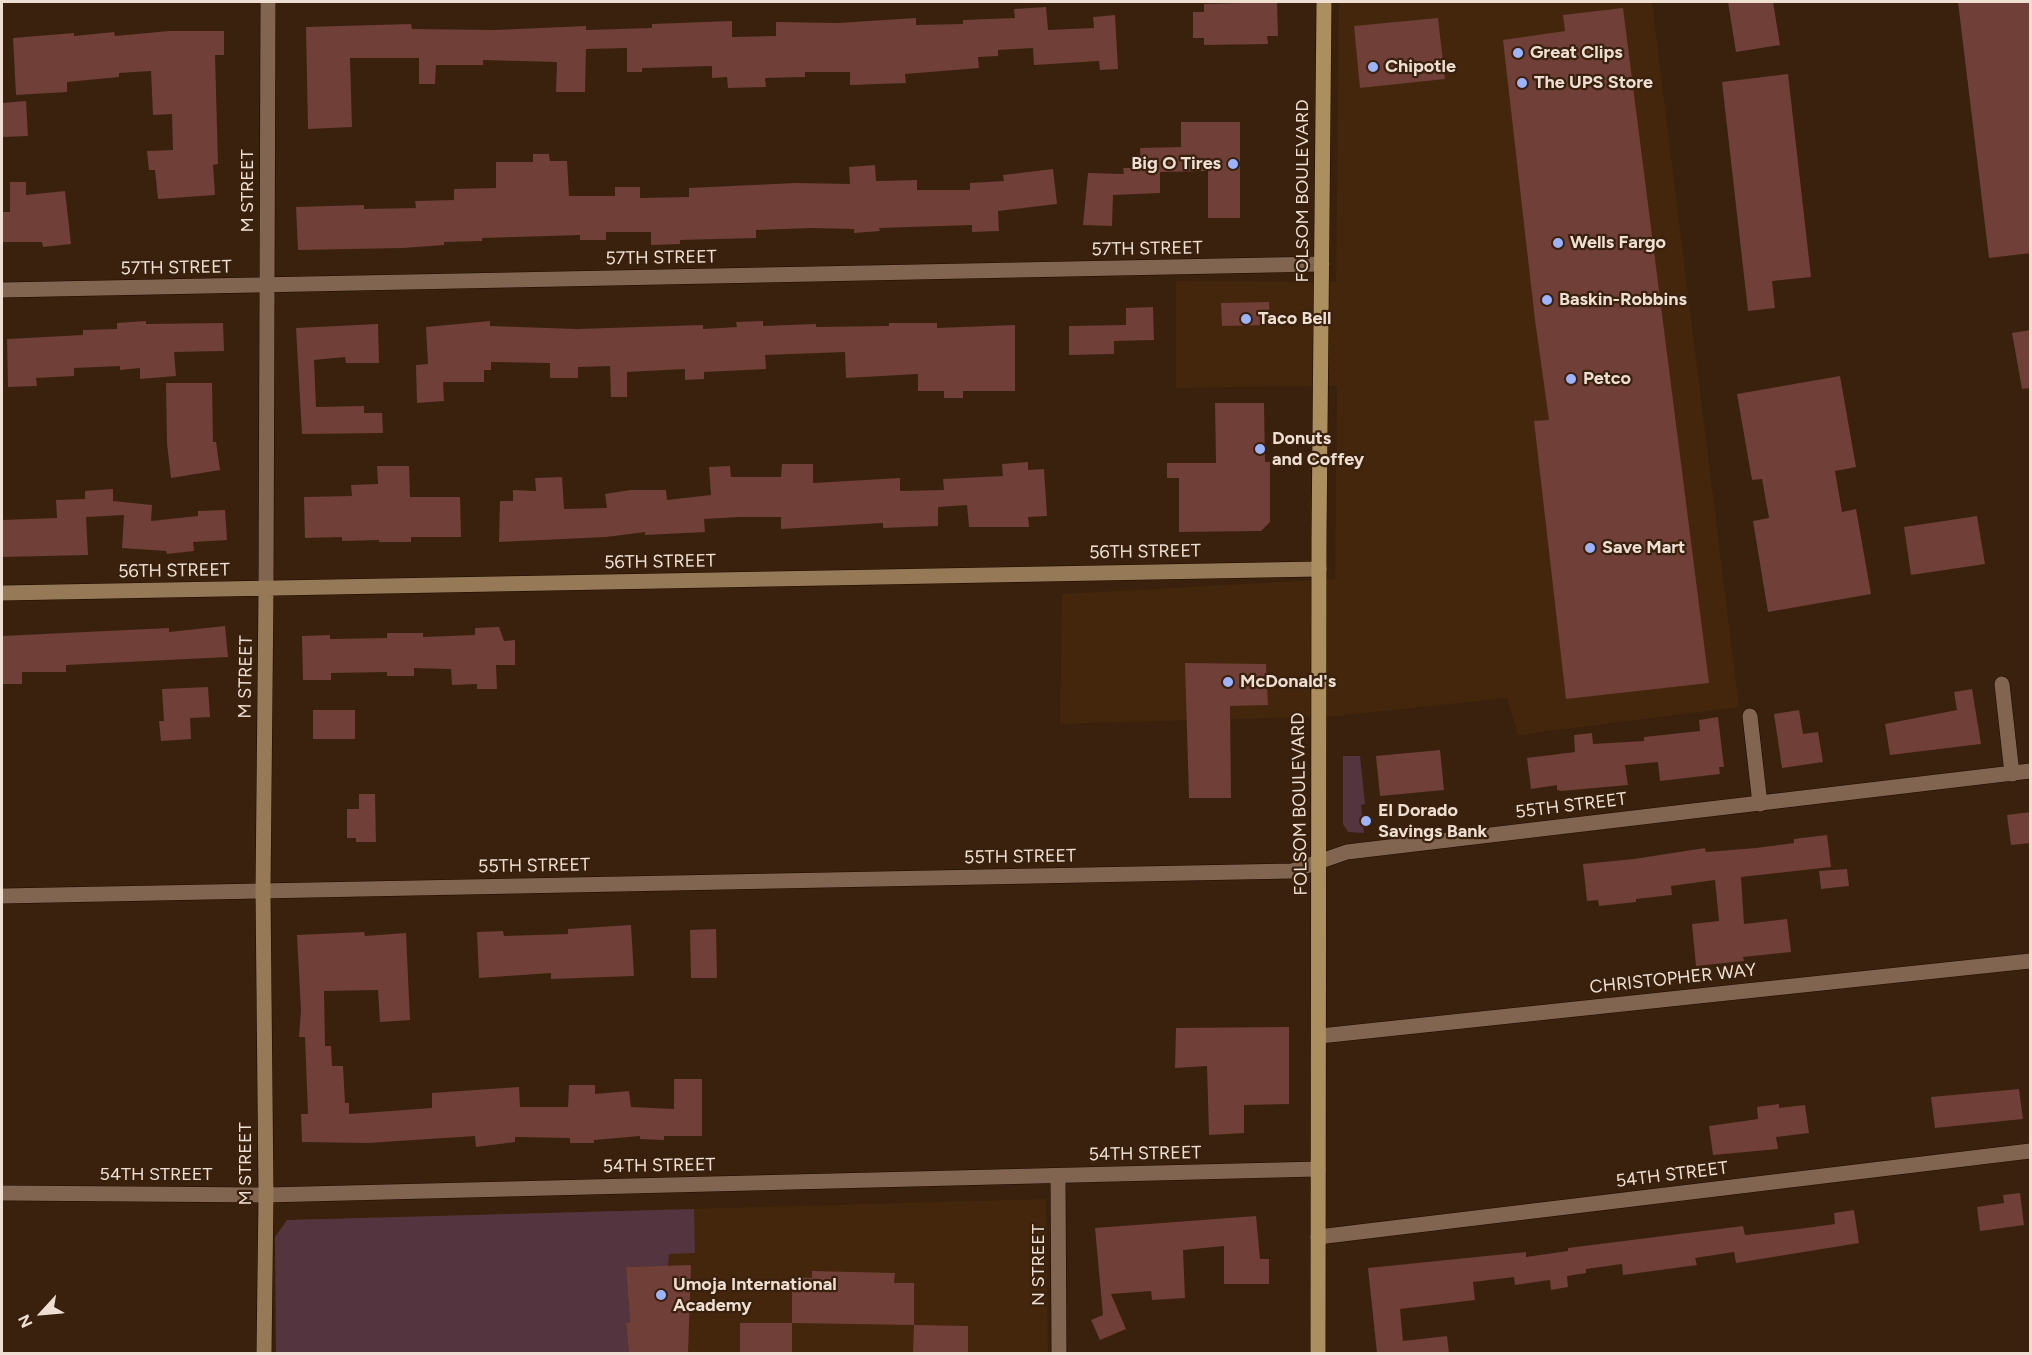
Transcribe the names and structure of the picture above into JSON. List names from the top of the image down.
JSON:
{
  "streets": {
    "main road": ["FOLSOM BOULEVARD"],
    "street": [
      "M STREET",
      "57TH STREET",
      "56TH STREET",
      "55TH STREET",
      "CHRISTOPHER WAY",
      "54TH STREET",
      "N STREET"
    ]
  },
  "crossings": [
    ["M STREET", "57TH STREET"],
    ["M STREET", "56TH STREET"],
    ["M STREET", "55TH STREET"],
    ["M STREET", "54TH STREET"],
    ["FOLSOM BOULEVARD", "57TH STREET"],
    ["FOLSOM BOULEVARD", "56TH STREET"],
    ["FOLSOM BOULEVARD", "55TH STREET"],
    ["FOLSOM BOULEVARD", "CHRISTOPHER WAY"],
    ["FOLSOM BOULEVARD", "54TH STREET"],
    ["54TH STREET", "N STREET"]
  ],
  "places": [
    "Great Clips",
    "Chipotle",
    "The UPS Store",
    "Big O Tires",
    "Wells Fargo",
    "Baskin-Robbins",
    "Taco Bell",
    "Petco",
    "Donuts and Coffey",
    "Save Mart",
    "McDonald's",
    "El Dorado Savings Bank",
    "Umoja International Academy"
  ],
  "north": "bottom left"
}
